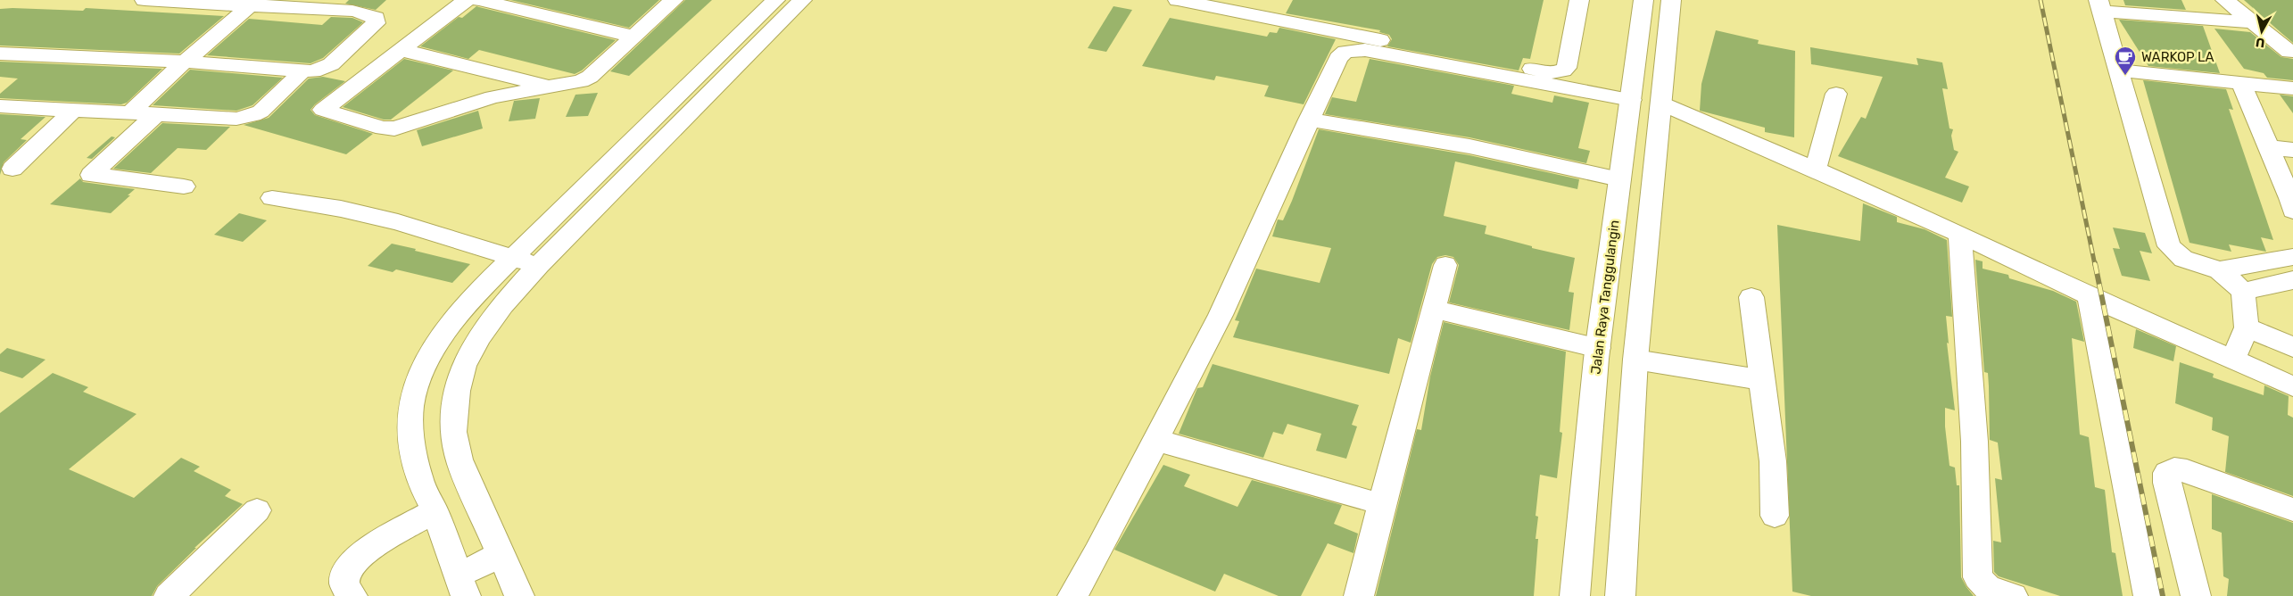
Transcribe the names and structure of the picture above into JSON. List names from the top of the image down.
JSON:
{
  "streets": {
    "main road": ["Jalan Raya Tanggulangin"]
  },
  "places": {
    "cafe": ["WARKOP LA"]
  },
  "north": "bottom"
}
